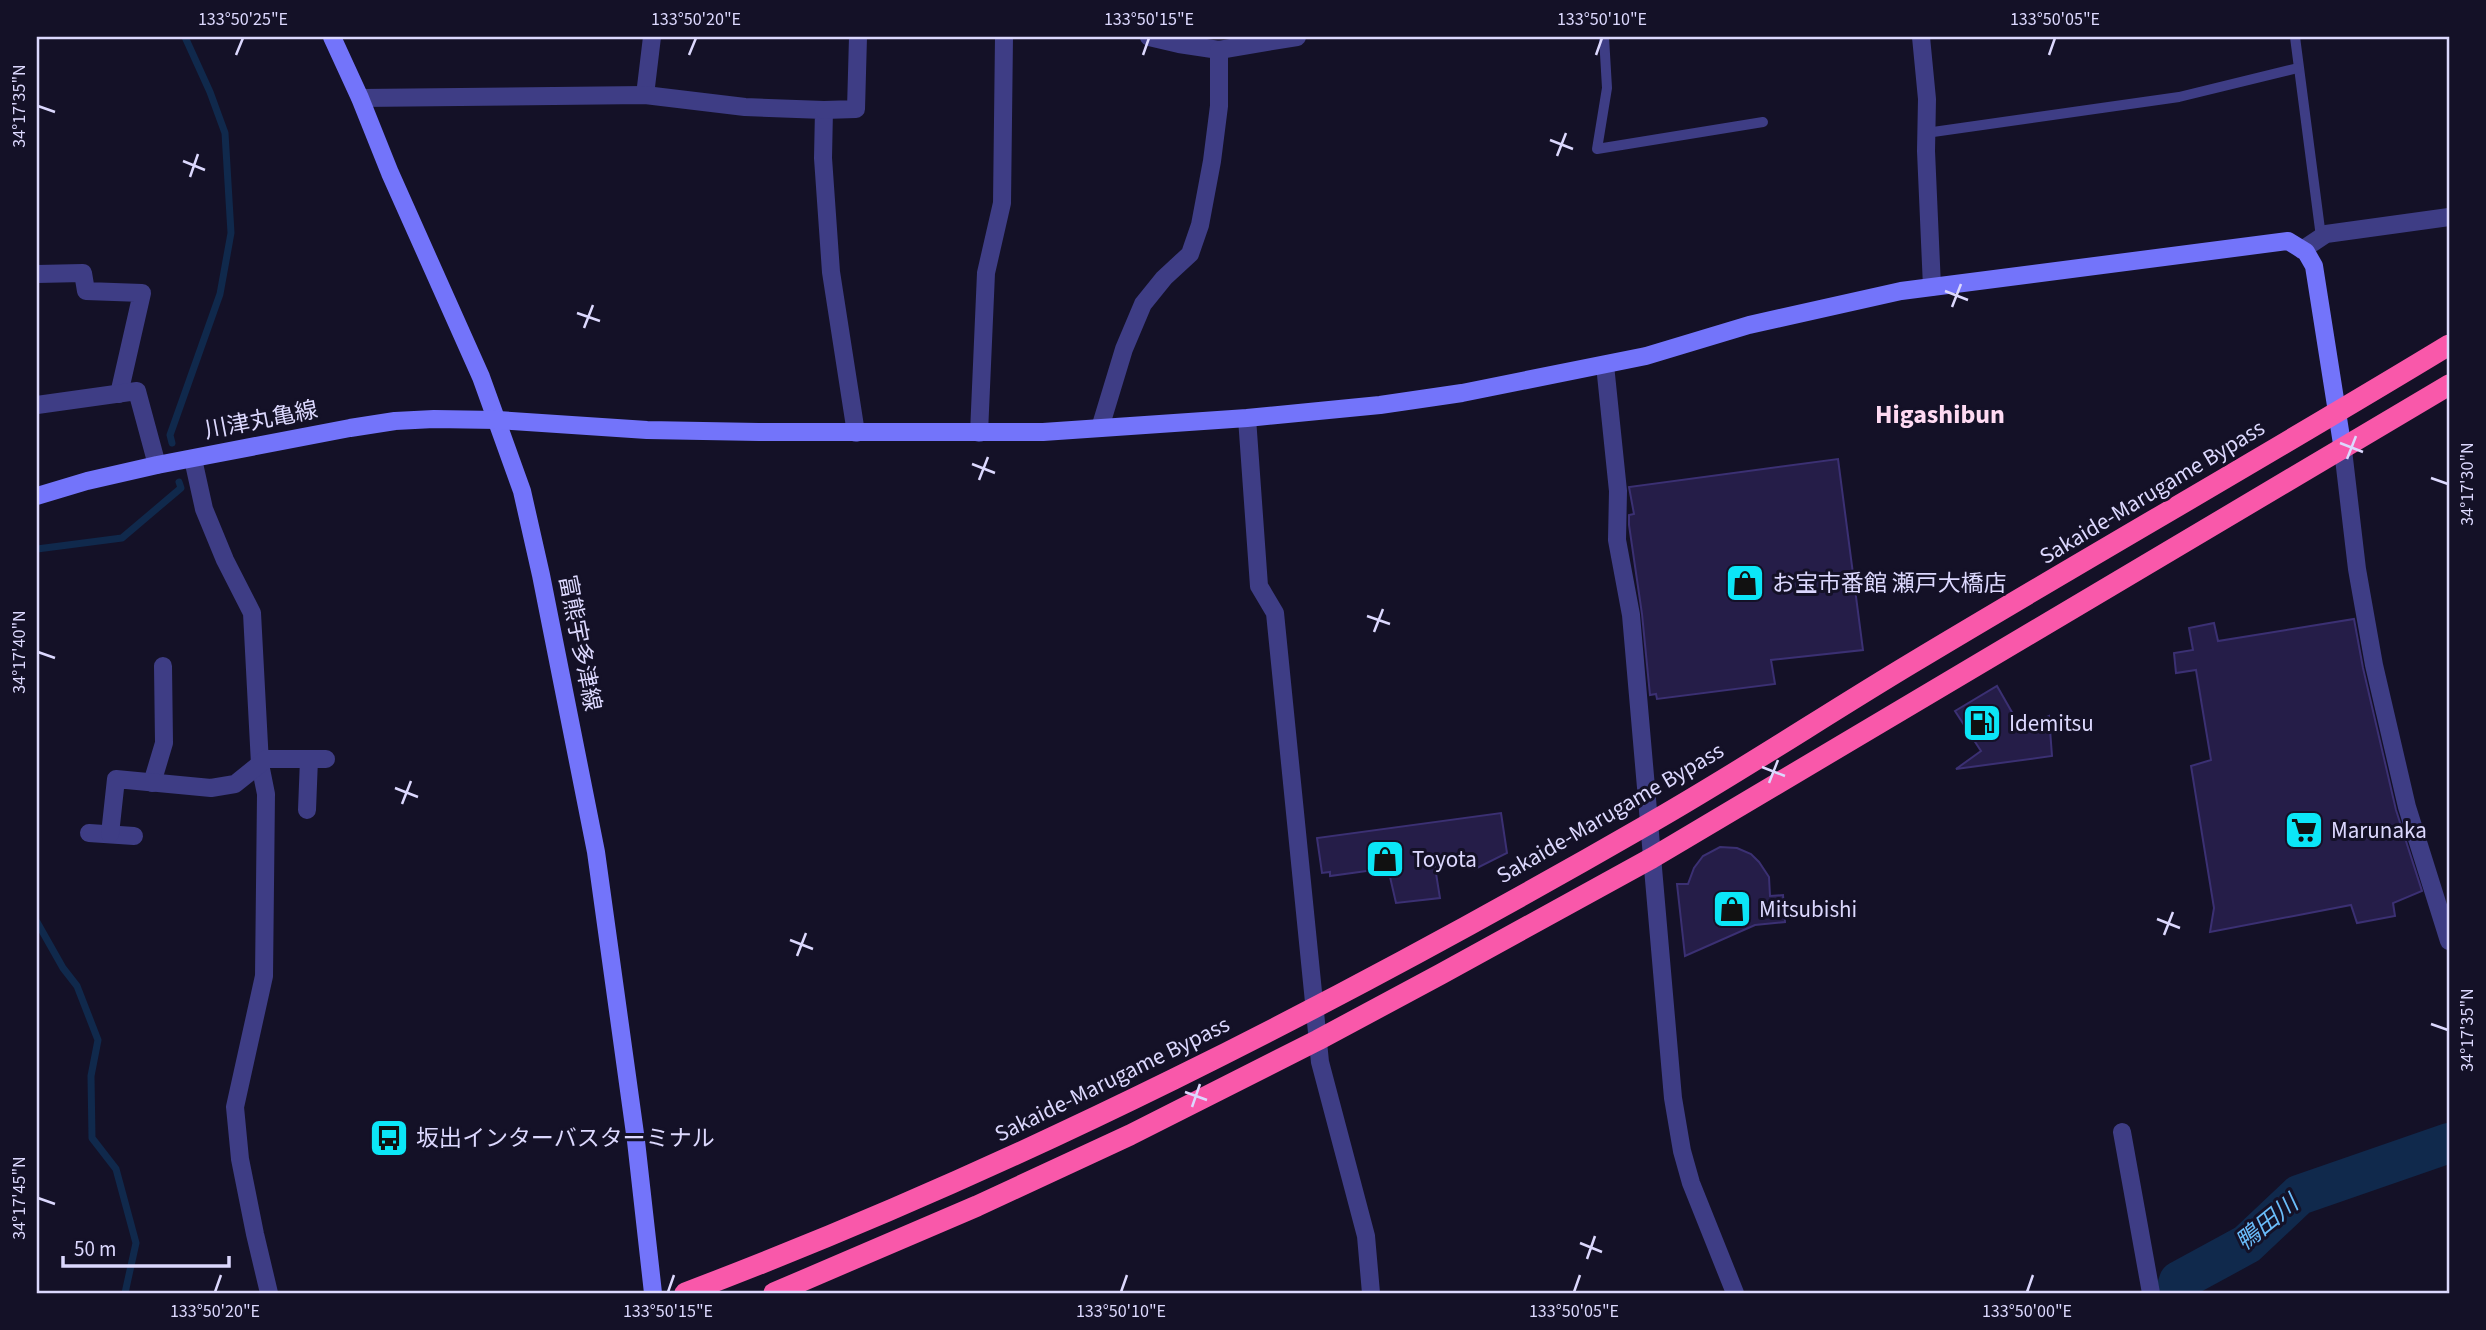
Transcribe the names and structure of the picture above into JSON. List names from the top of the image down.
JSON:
{
  "streets": {
    "highway": ["Sakaide-Marugame Bypass"],
    "street": ["川津丸亀線", "富熊宇多津線"]
  },
  "crossings": [
    ["川津丸亀線", "富熊宇多津線"]
  ],
  "districts": ["Higashibun"],
  "water": ["鴨田川"],
  "places": {
    "shop": ["お宝市番館 瀬戸大橋店", "Toyota", "Mitsubishi"],
    "fuel station": ["Idemitsu"],
    "supermarket": ["Marunaka"],
    "bus stop": ["坂出インターバスターミナル"]
  },
  "scale_bar": "50 m",
  "coordinates": [
    "133°50'25\"E",
    "133°50'20\"E",
    "133°50'15\"E",
    "133°50'10\"E",
    "133°50'05\"E",
    "34°17'35\"N",
    "34°17'30\"N",
    "34°17'40\"N",
    "34°17'45\"N",
    "133°50'00\"E"
  ]
}
